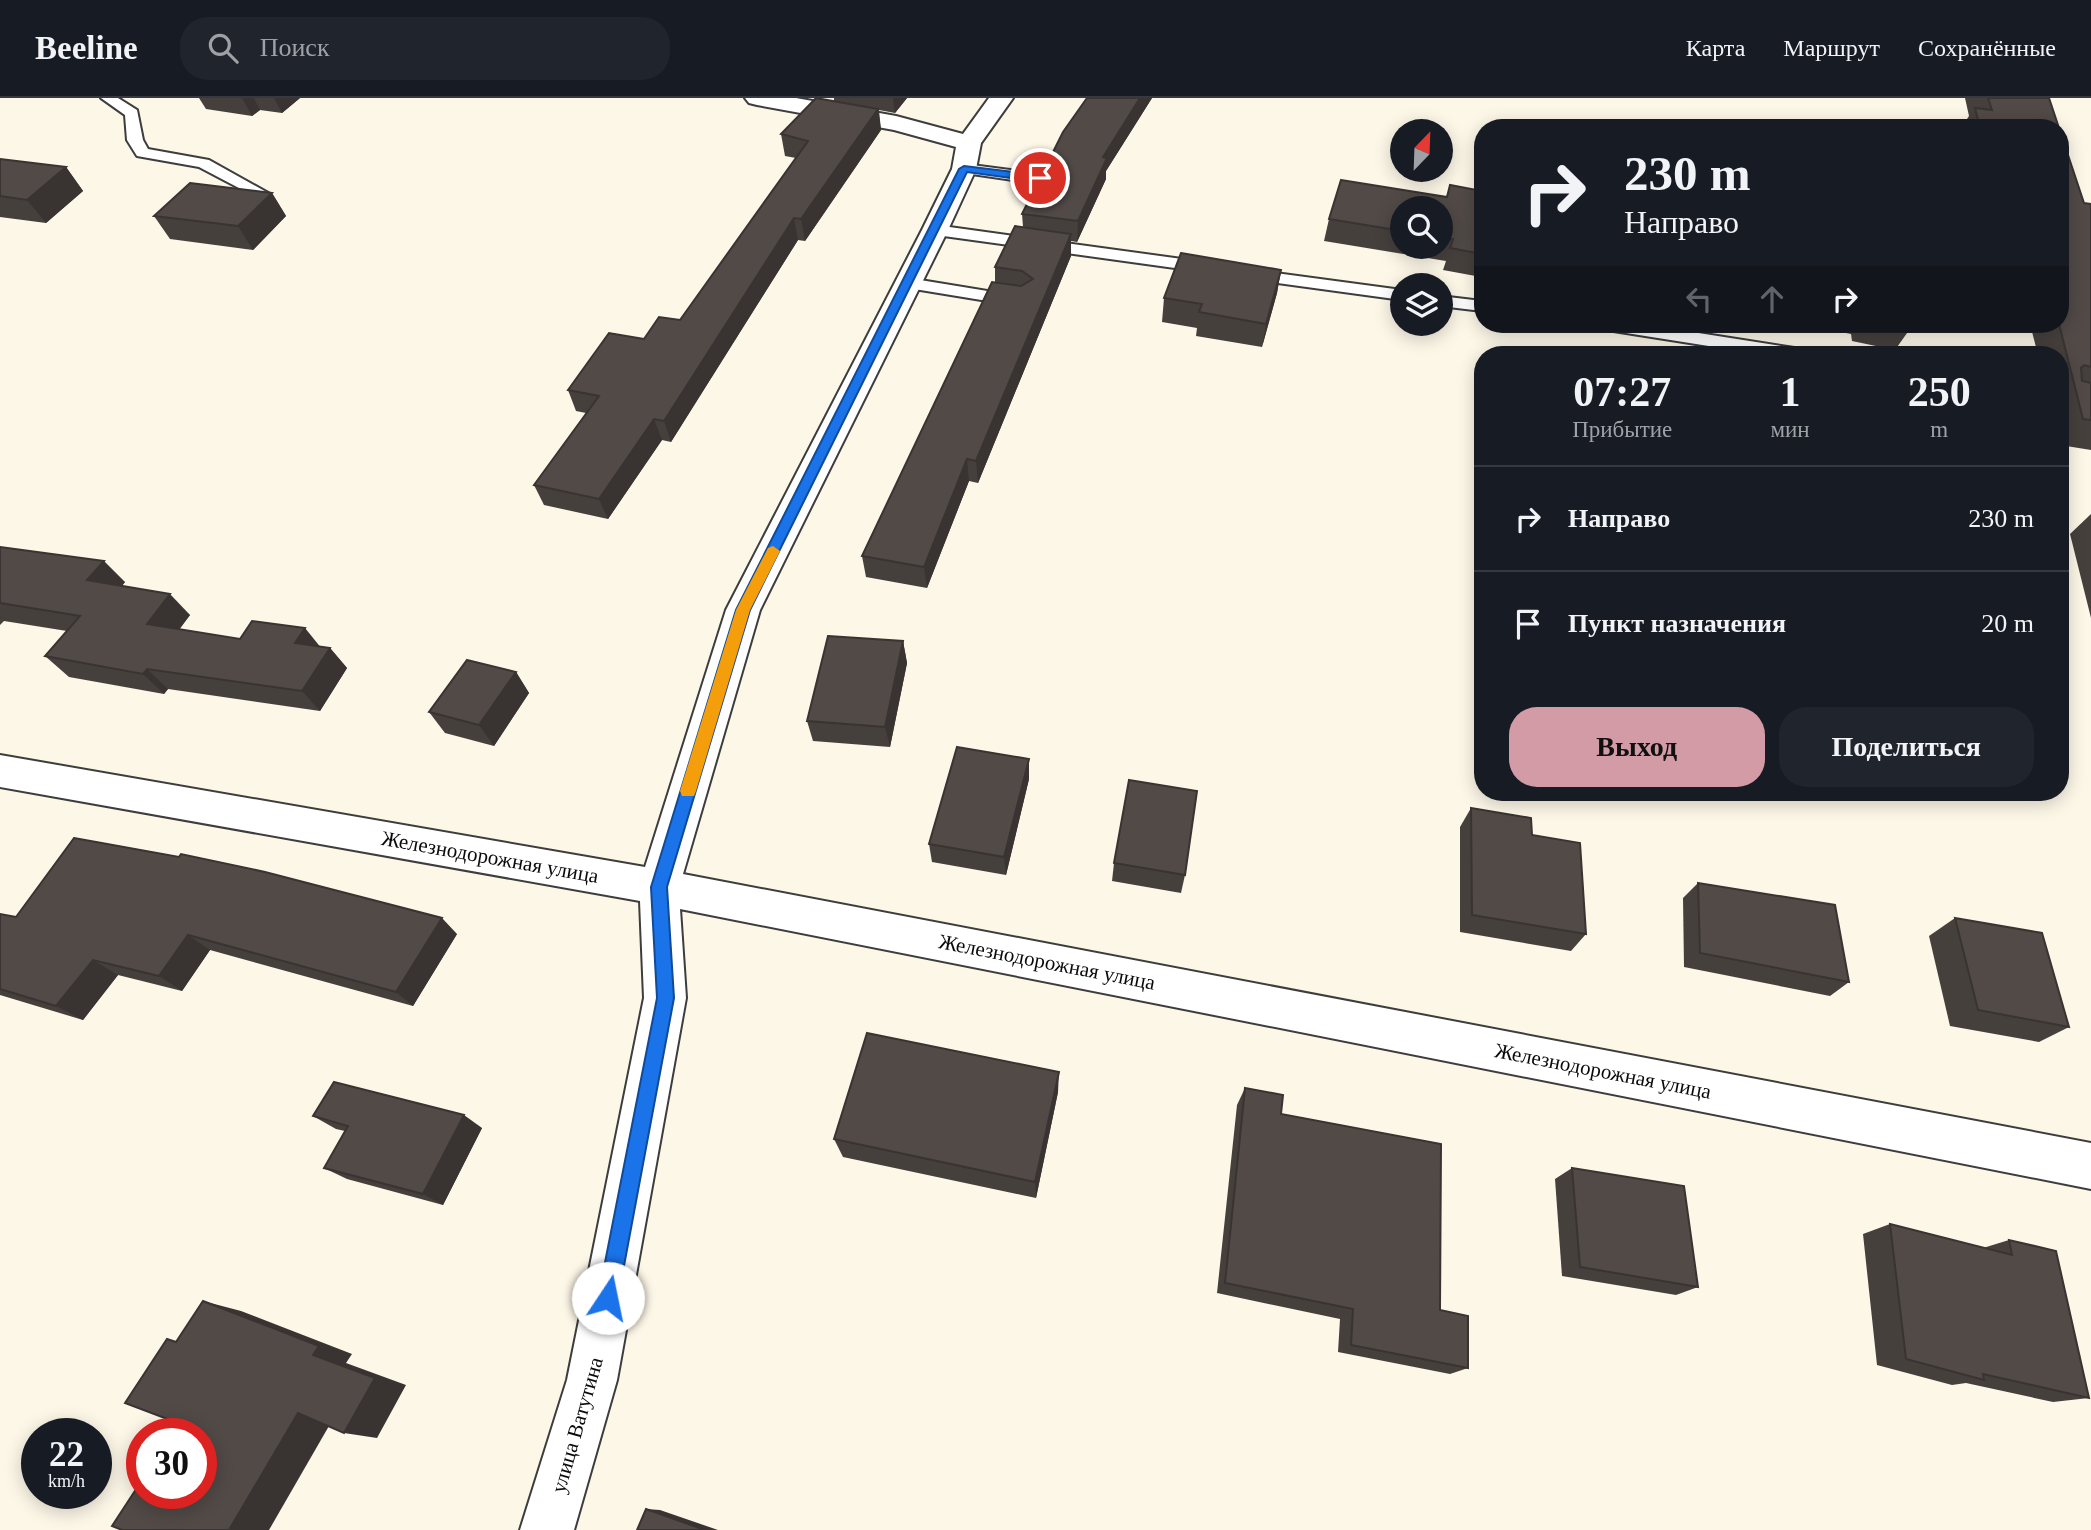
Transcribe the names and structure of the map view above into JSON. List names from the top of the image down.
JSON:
{
  "streets": {
    "street": ["Железнодорожная улица", "улица Ватутина"]
  },
  "crossings": [
    ["Железнодорожная улица", "улица Ватутина"]
  ],
  "north": "top right",
  "page": {
    "header": "Beeline",
    "search": "Поиск",
    "nav": ["Карта", "Маршрут", "Сохранённые"],
    "turn": ["230 m", "Направо"],
    "eta": [
      "07:27",
      "Прибытие",
      "1",
      "мин",
      "250",
      "m"
    ],
    "list": [
      {
        "name": "Направо",
        "value": "230 m"
      },
      {
        "name": "Пункт назначения",
        "value": "20 m"
      }
    ],
    "buttons": ["Выход", "Поделиться"],
    "speed": "22 km/h",
    "limit": "30"
  }
}
